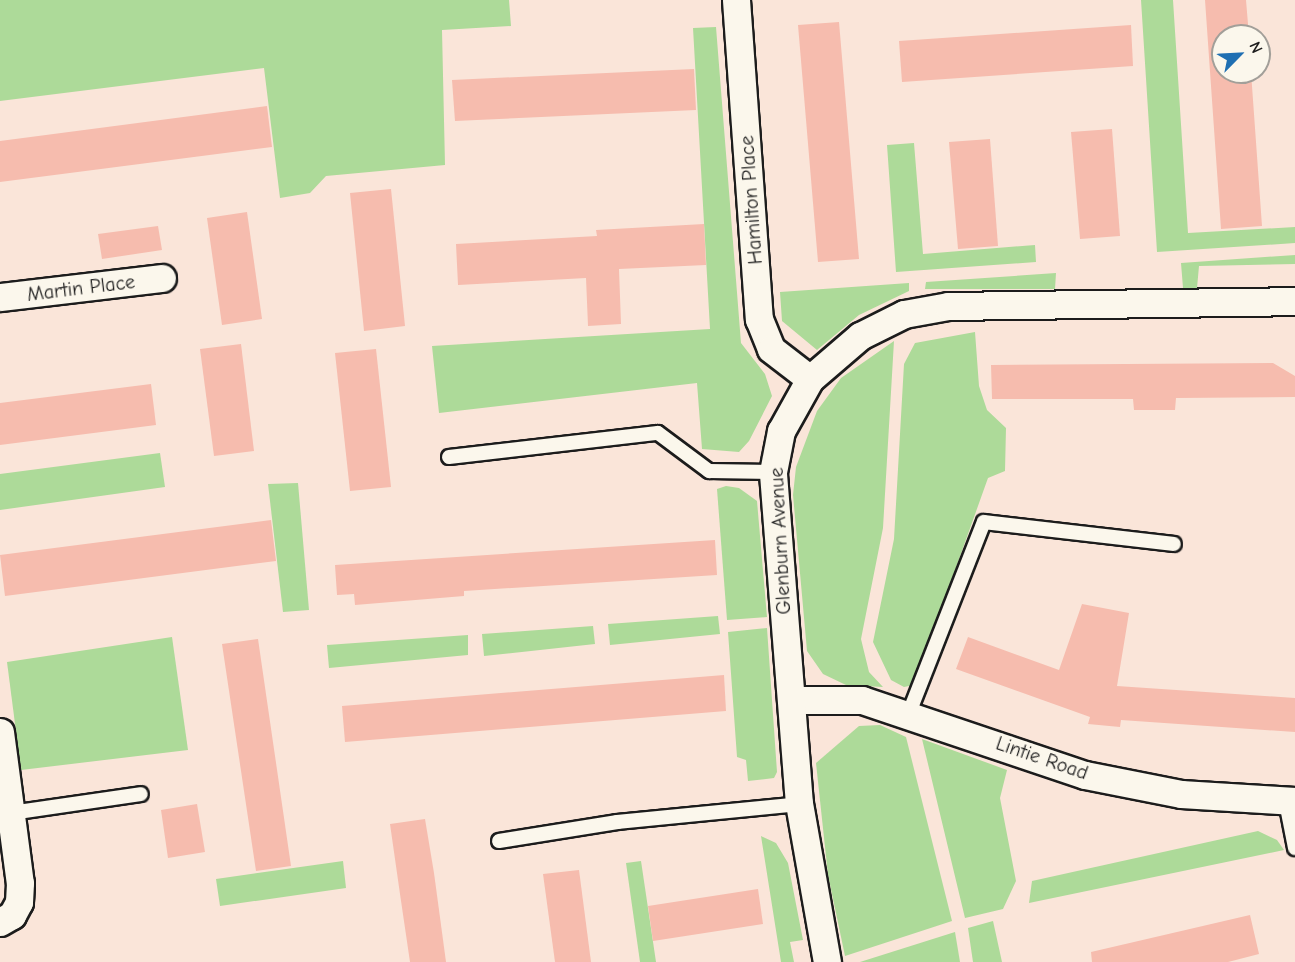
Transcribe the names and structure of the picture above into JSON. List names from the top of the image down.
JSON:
{
  "streets": {
    "street": [
      "Hamilton Place",
      "Martin Place",
      "Glenburn Avenue",
      "Lintie Road"
    ]
  },
  "crossings": [
    ["Hamilton Place", "Glenburn Avenue"],
    ["Glenburn Avenue", "Lintie Road"]
  ],
  "north": "top right"
}
